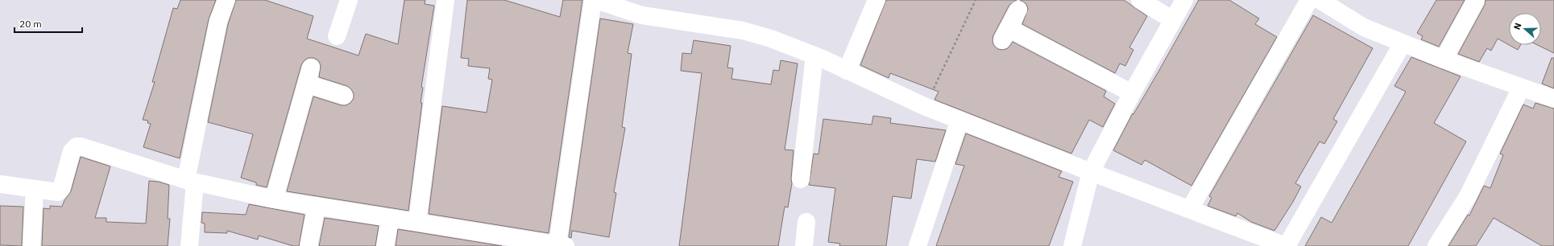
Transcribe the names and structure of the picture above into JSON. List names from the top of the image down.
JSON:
{
  "scale_bar": "20 m",
  "north": "left"
}
